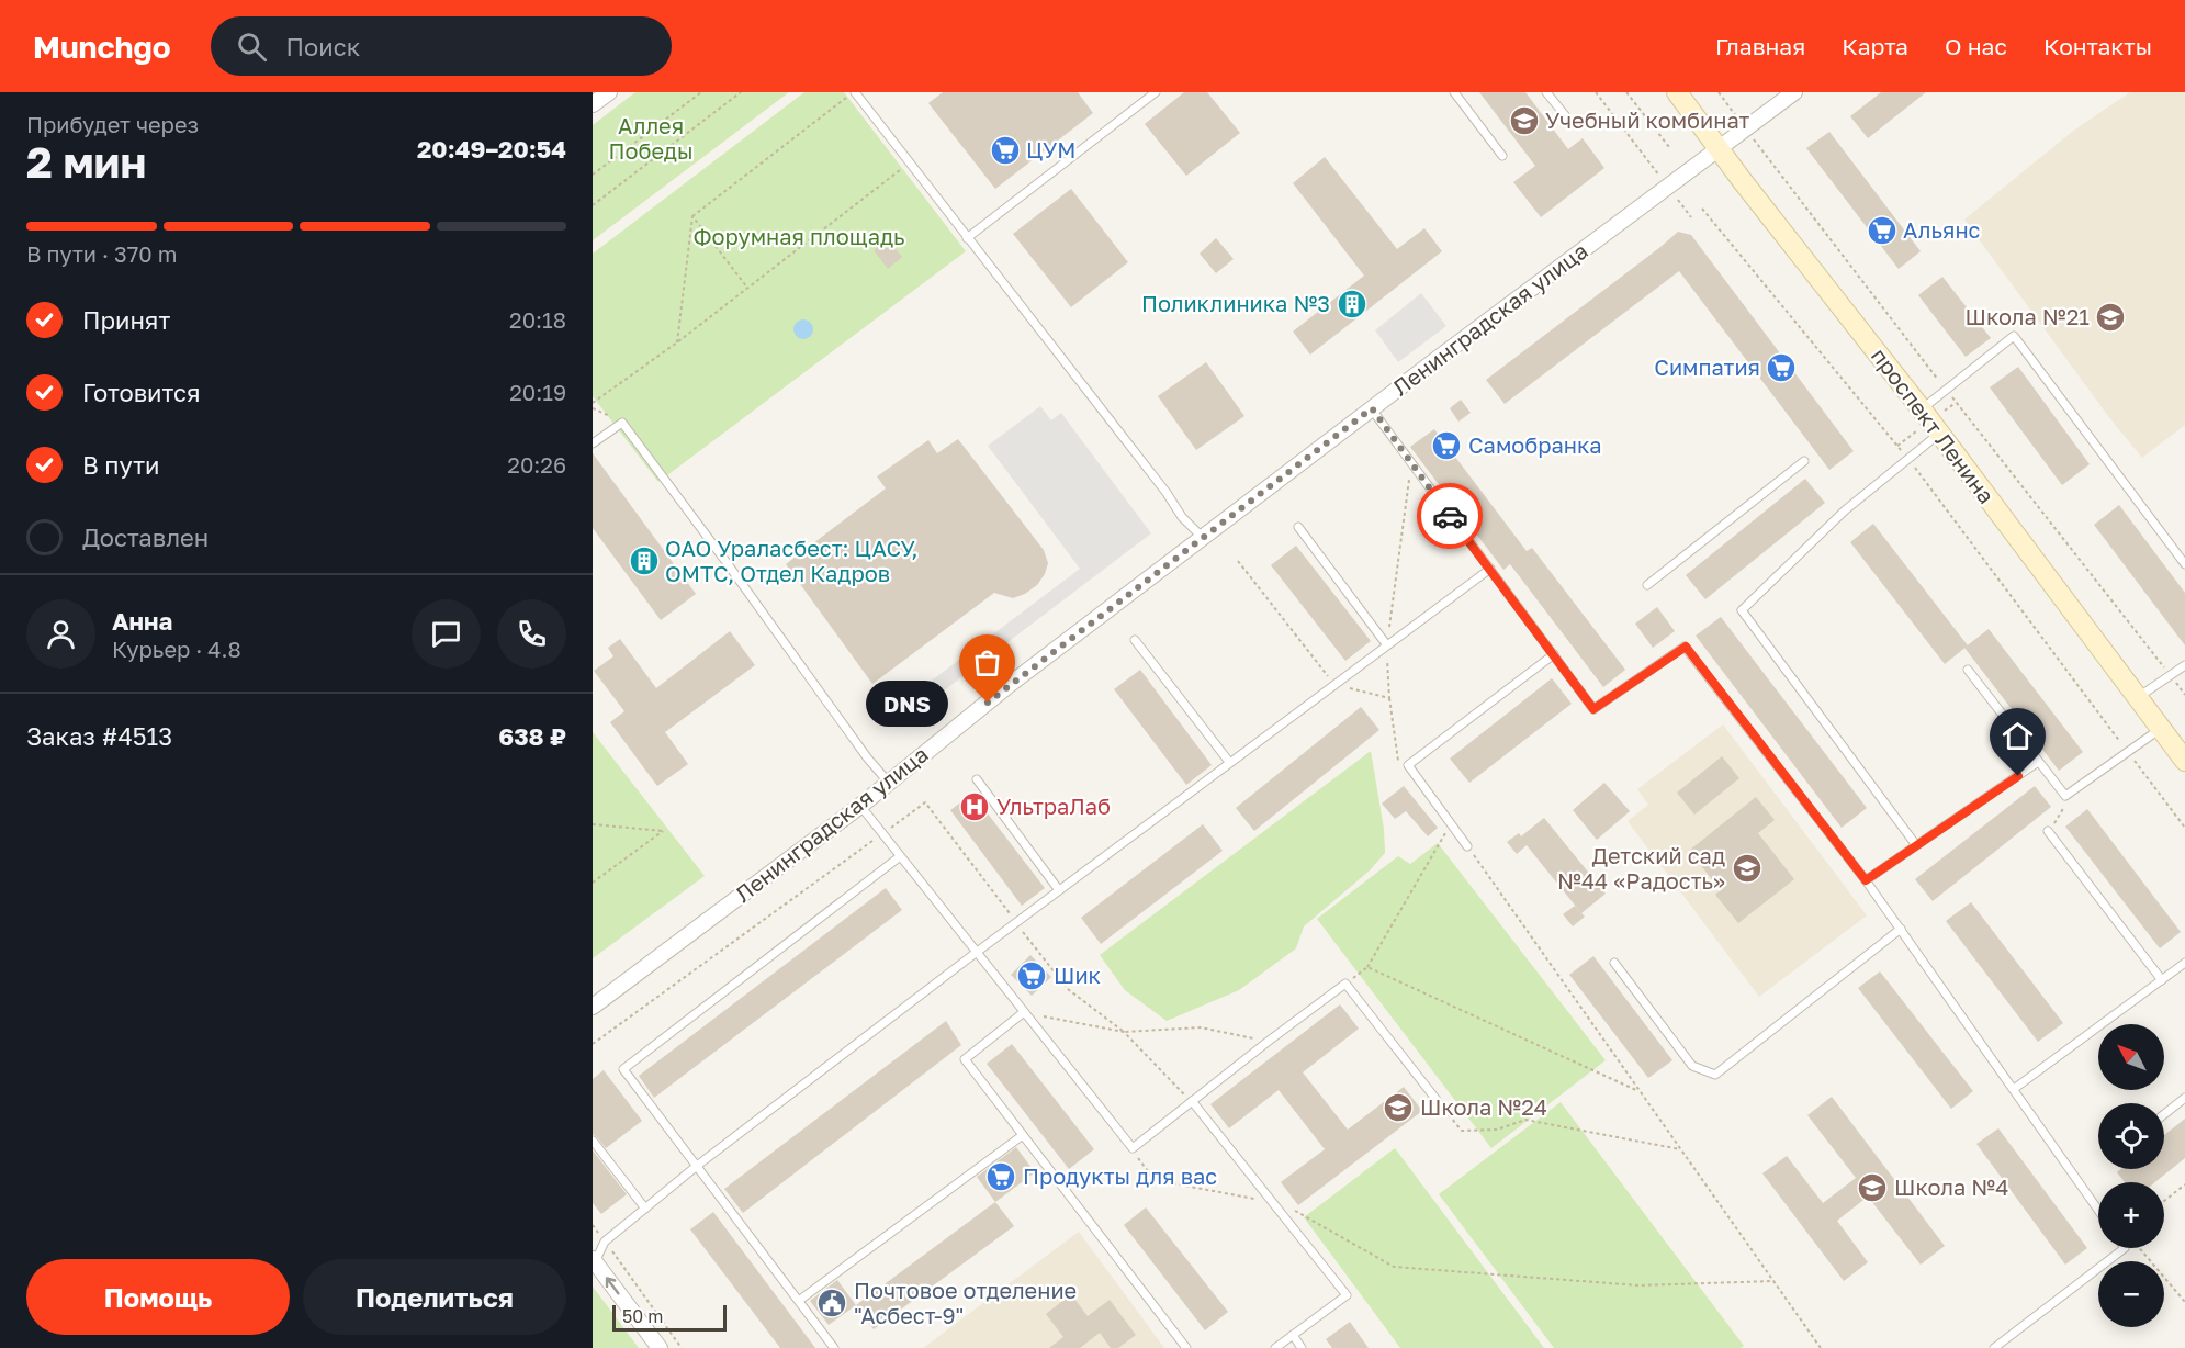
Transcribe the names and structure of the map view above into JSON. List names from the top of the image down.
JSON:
{
  "streets": {
    "street": ["Ленинградская улица", "проспект Ленина"]
  },
  "crossings": [
    ["Ленинградская улица", "проспект Ленина"]
  ],
  "parks": ["Аллея Победы", "Форумная площадь"],
  "places": {
    "school or university": [
      "Учебный комбинат",
      "Школа №21",
      "Детский сад №44 «Радость»",
      "Школа №24",
      "Школа №4"
    ],
    "supermarket": [
      "ЦУМ",
      "Альянс",
      "Симпатия",
      "Самобранка",
      "Шик",
      "Продукты для вас"
    ],
    "building": ["Поликлиника №3", "ОАО Ураласбест: ЦАСУ, ОМТС, Отдел Кадров"],
    "other": ["DNS"],
    "hospital": ["УльтраЛаб"],
    "public building": ["Почтовое отделение \"Асбест-9\""]
  },
  "scale_bar": "50 m",
  "north": "top left",
  "page": {
    "header": "Munchgo",
    "search": "Поиск",
    "nav": [
      "Главная",
      "Карта",
      "О нас",
      "Контакты"
    ],
    "heading": ["2 мин", "Прибудет через", "20:49–20:54"],
    "panel": [
      "Анна",
      "Курьер · 4.8",
      "Заказ #4513",
      "638 ₽"
    ],
    "bar": "В пути · 370 m",
    "list": [
      ["Принят", "20:18"],
      ["Готовится", "20:19"],
      ["В пути", "20:26"],
      "Доставлен"
    ],
    "bubble": "DNS",
    "map_buttons": ["+", "−"],
    "buttons": ["Помощь", "Поделиться"],
    "scale": "50 m"
  }
}
